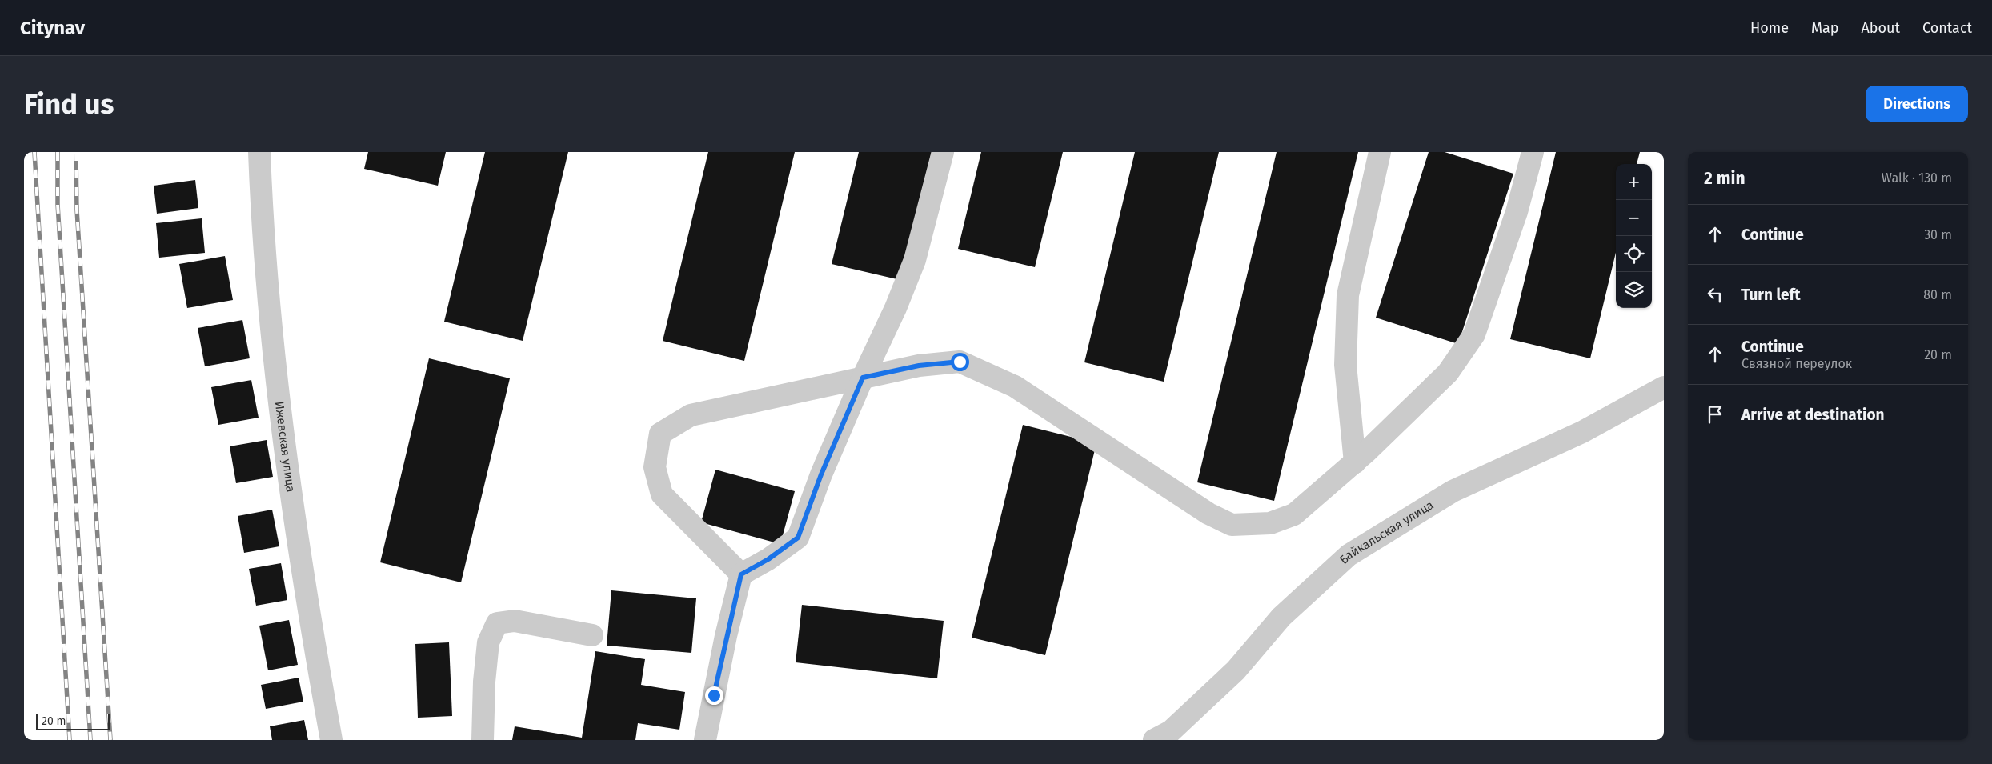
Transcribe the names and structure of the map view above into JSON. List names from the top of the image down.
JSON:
{
  "streets": {
    "street": ["Ижевская улица", "Байкальская улица"]
  },
  "scale_bar": "20 m",
  "page": {
    "header": "Citynav",
    "nav": [
      "Home",
      "Map",
      "About",
      "Contact"
    ],
    "buttons": "Directions",
    "title": "Find us",
    "heading": ["2 min", "Walk · 130 m"],
    "map_buttons": ["+", "−"],
    "list": [
      ["Continue", "30 m"],
      ["Turn left", "80 m"],
      ["Continue", "Связной переулок", "20 m"],
      "Arrive at destination"
    ],
    "scale": "20 m"
  }
}
